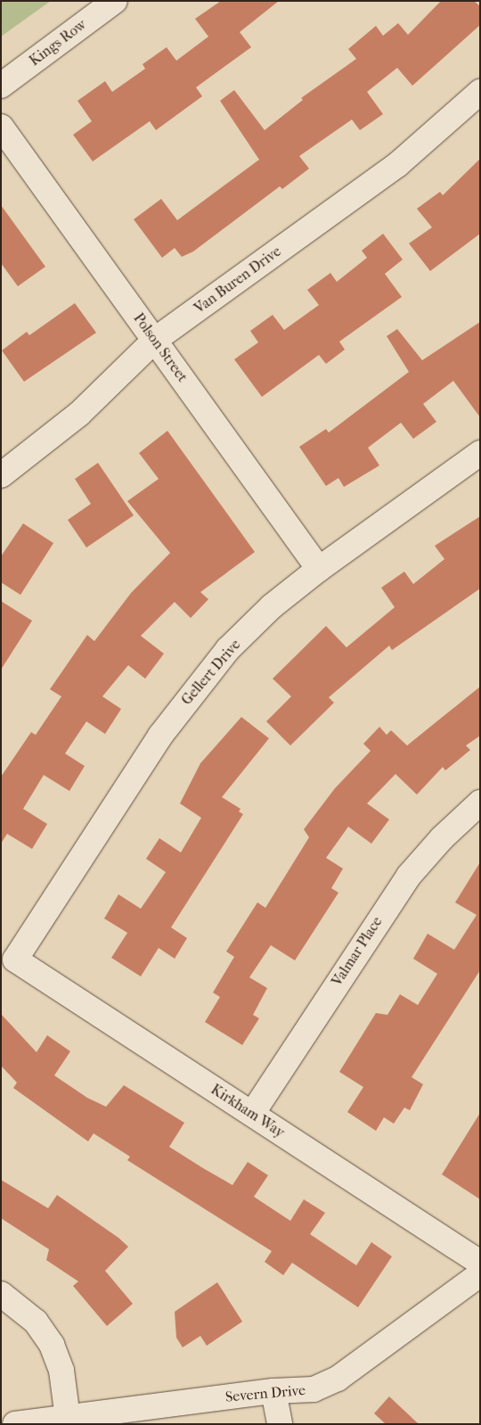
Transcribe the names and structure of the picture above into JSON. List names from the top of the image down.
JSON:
{
  "streets": {
    "street": [
      "Kings Row",
      "Van Buren Drive",
      "Polson Street",
      "Gellert Drive",
      "Valmar Place",
      "Kirkham Way",
      "Severn Drive"
    ]
  },
  "crossings": [
    ["Van Buren Drive", "Polson Street"],
    ["Polson Street", "Gellert Drive"],
    ["Gellert Drive", "Kirkham Way"],
    ["Valmar Place", "Kirkham Way"]
  ]
}
